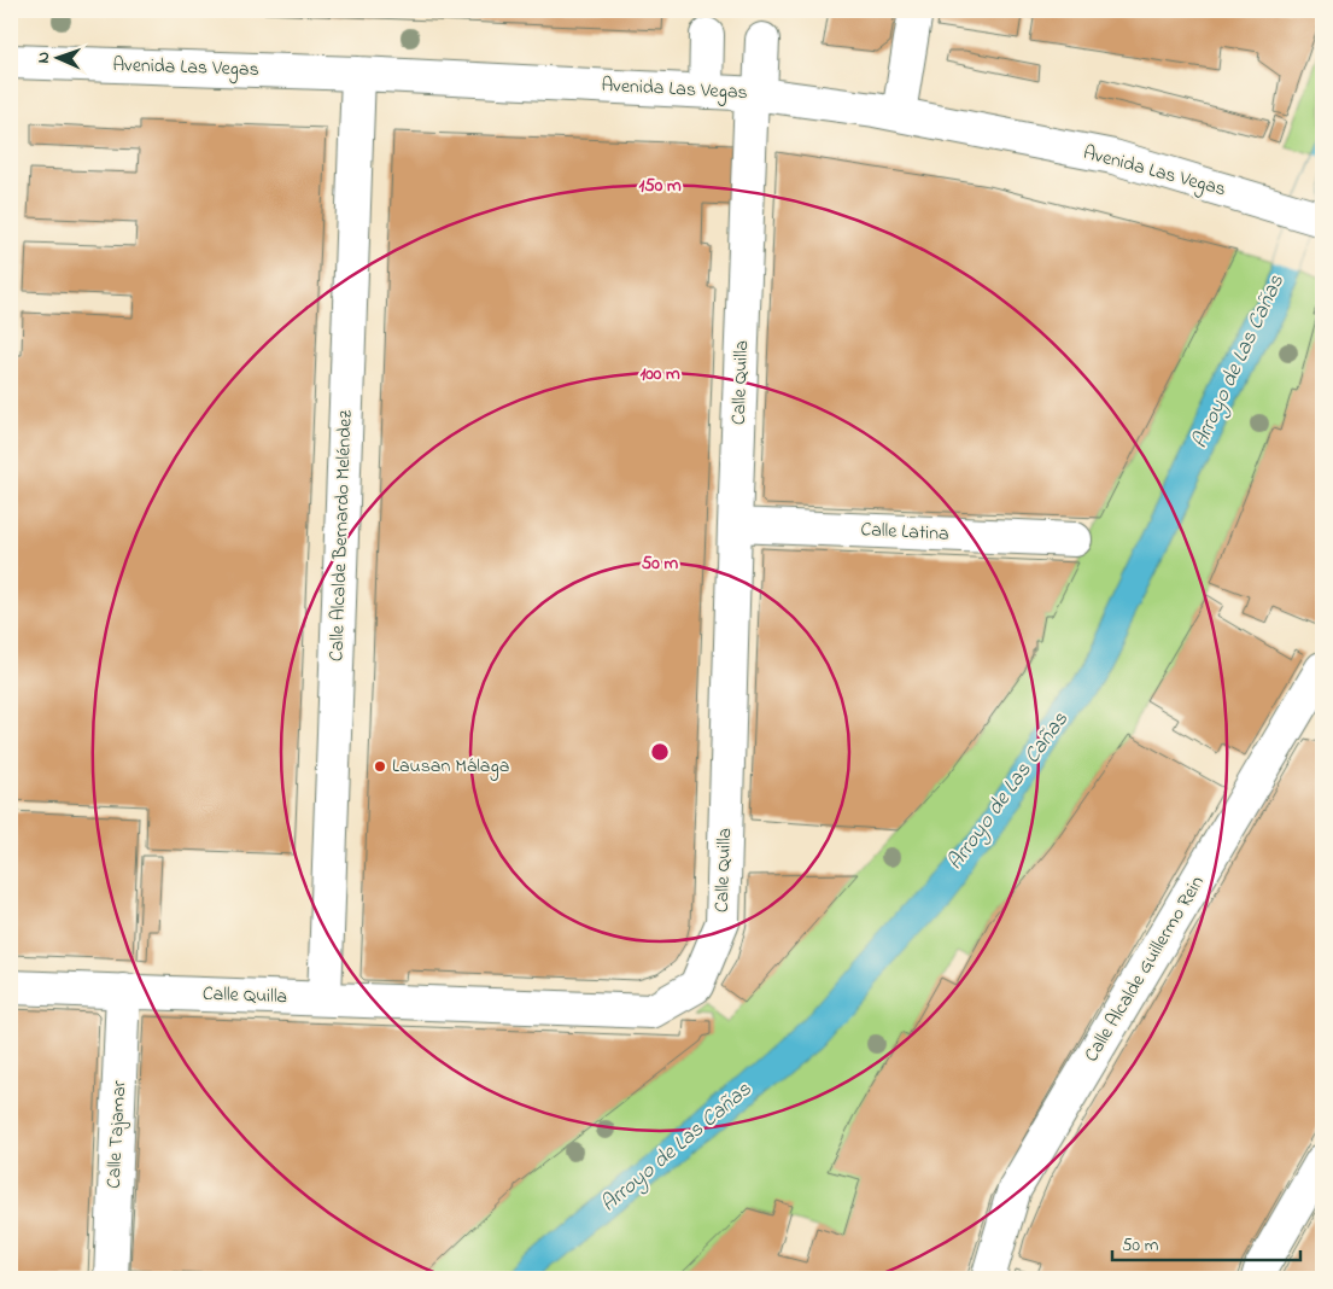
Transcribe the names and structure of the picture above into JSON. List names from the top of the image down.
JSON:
{
  "streets": {
    "street": [
      "Avenida Las Vegas",
      "Calle Quilla",
      "Calle Latina",
      "Calle Alcalde Bernardo Meléndez",
      "Calle Alcalde Guillermo Rein",
      "Calle Tajamar"
    ]
  },
  "crossings": [
    ["Avenida Las Vegas", "Calle Quilla"],
    ["Avenida Las Vegas", "Calle Alcalde Bernardo Meléndez"],
    ["Calle Quilla", "Calle Latina"],
    ["Calle Quilla", "Calle Alcalde Bernardo Meléndez"],
    ["Calle Quilla", "Calle Tajamar"]
  ],
  "water": ["Arroyo de Las Cañas"],
  "places": ["Lausan Málaga"],
  "scale_bar": "50 m",
  "north": "left",
  "rings": ["150 m", "100 m", "50 m"]
}
